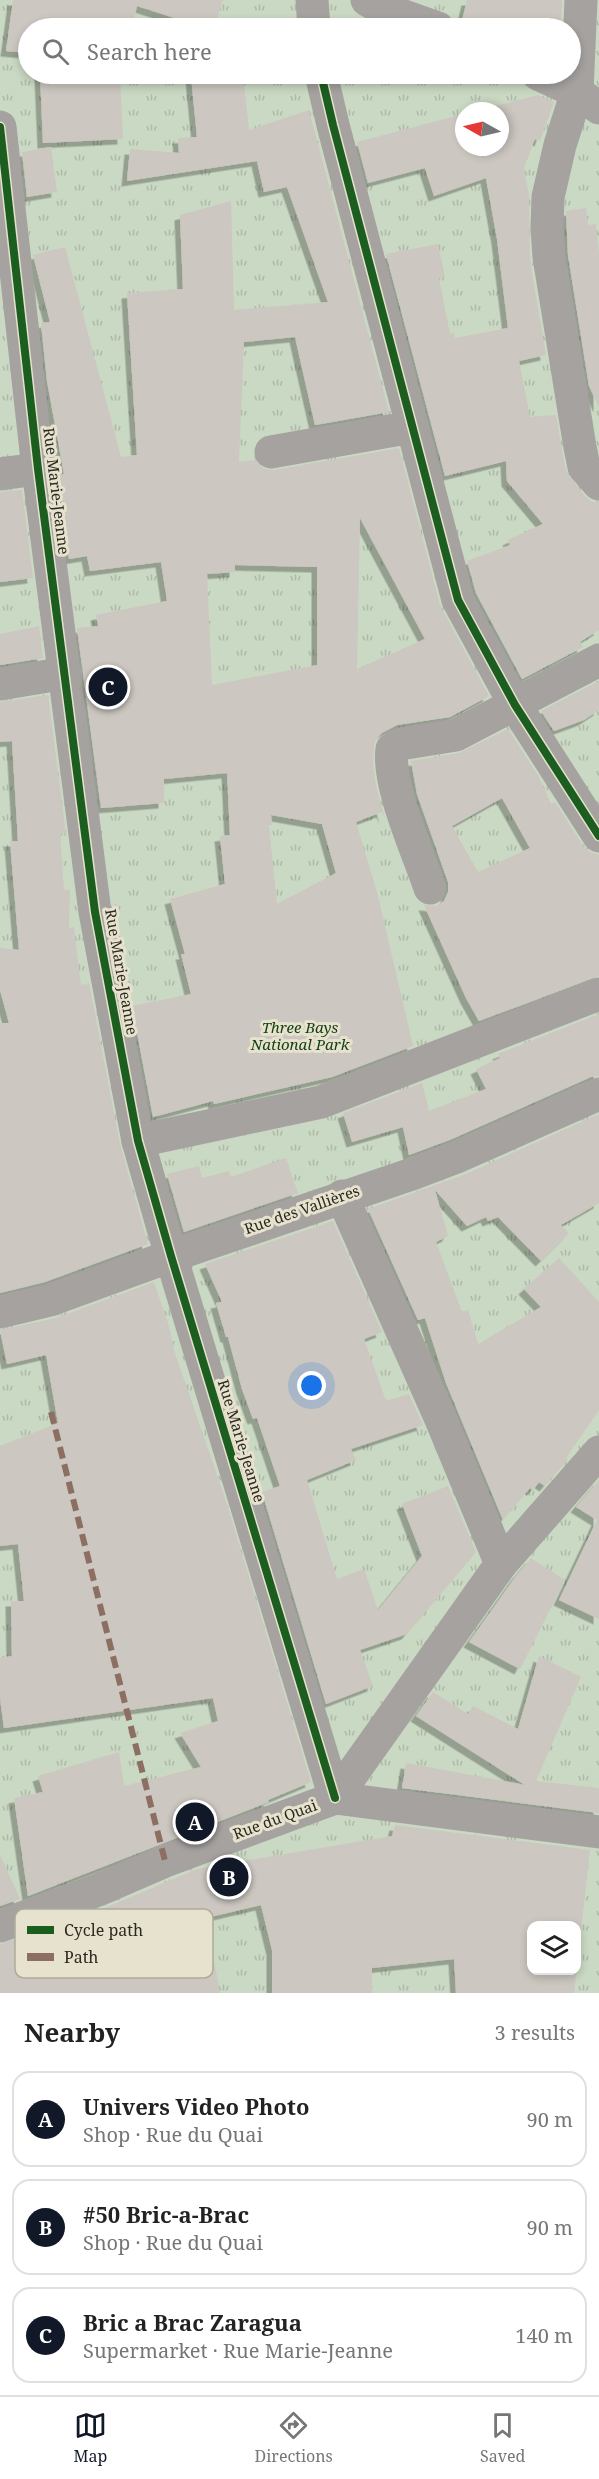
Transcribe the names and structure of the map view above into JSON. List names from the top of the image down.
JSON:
{
  "streets": {
    "street": ["Rue Marie-Jeanne", "Rue des Vallières", "Rue du Quai"]
  },
  "crossings": [
    ["Rue Marie-Jeanne", "Rue des Vallières"],
    ["Rue Marie-Jeanne", "Rue du Quai"]
  ],
  "parks": ["Three Bays National Park"],
  "legend": ["Cycle path", "Path"],
  "north": "left",
  "page": {
    "search": "Search here",
    "pins": ["C", "A", "B"],
    "heading": ["Nearby", "3 results"],
    "list": [
      {
        "mark": "A",
        "name": "Univers Video Photo",
        "note": "Shop · Rue du Quai",
        "value": "90 m"
      },
      {
        "mark": "B",
        "name": "#50 Bric-a-Brac",
        "note": "Shop · Rue du Quai",
        "value": "90 m"
      },
      {
        "mark": "C",
        "name": "Bric a Brac Zaragua",
        "note": "Supermarket · Rue Marie-Jeanne",
        "value": "140 m"
      }
    ],
    "nav": ["Map", "Directions", "Saved"]
  }
}
